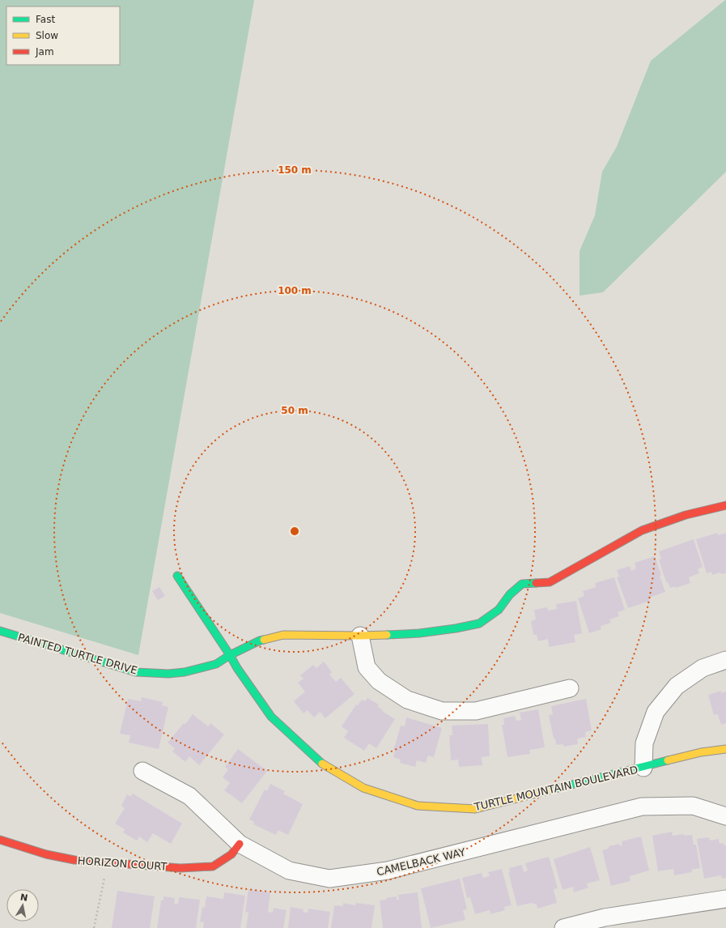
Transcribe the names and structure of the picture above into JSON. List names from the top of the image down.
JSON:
{
  "streets": {
    "street": [
      "PAINTED TURTLE DRIVE",
      "TURTLE MOUNTAIN BOULEVARD",
      "CAMELBACK WAY",
      "HORIZON COURT"
    ]
  },
  "crossings": [
    ["PAINTED TURTLE DRIVE", "TURTLE MOUNTAIN BOULEVARD"],
    ["CAMELBACK WAY", "HORIZON COURT"]
  ],
  "legend": ["Fast", "Slow", "Jam"],
  "north": "top",
  "rings": ["150 m", "100 m", "50 m"]
}
